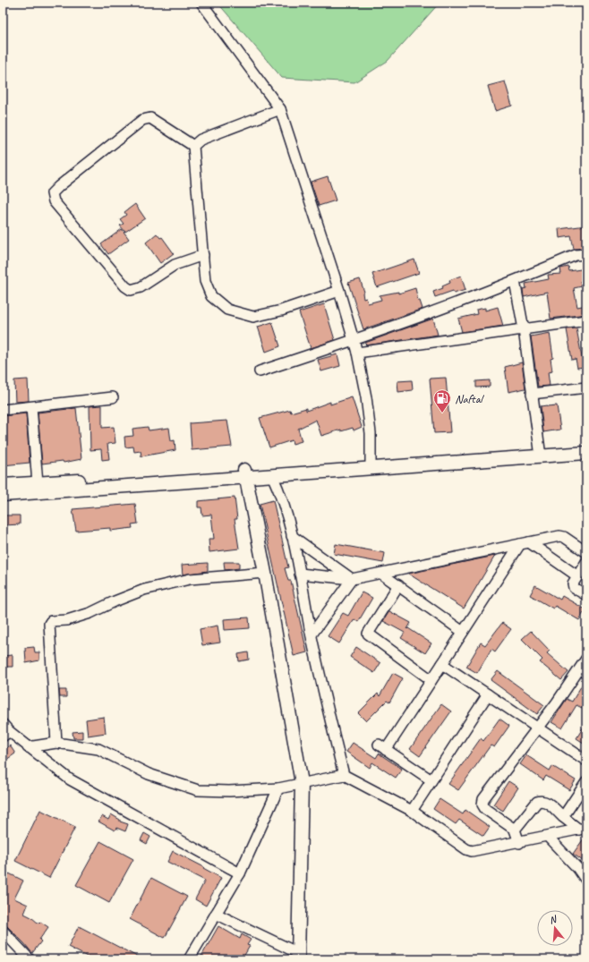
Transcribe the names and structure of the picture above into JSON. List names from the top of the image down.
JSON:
{
  "places": {
    "fuel station": ["Naftal"]
  },
  "north": "top"
}
